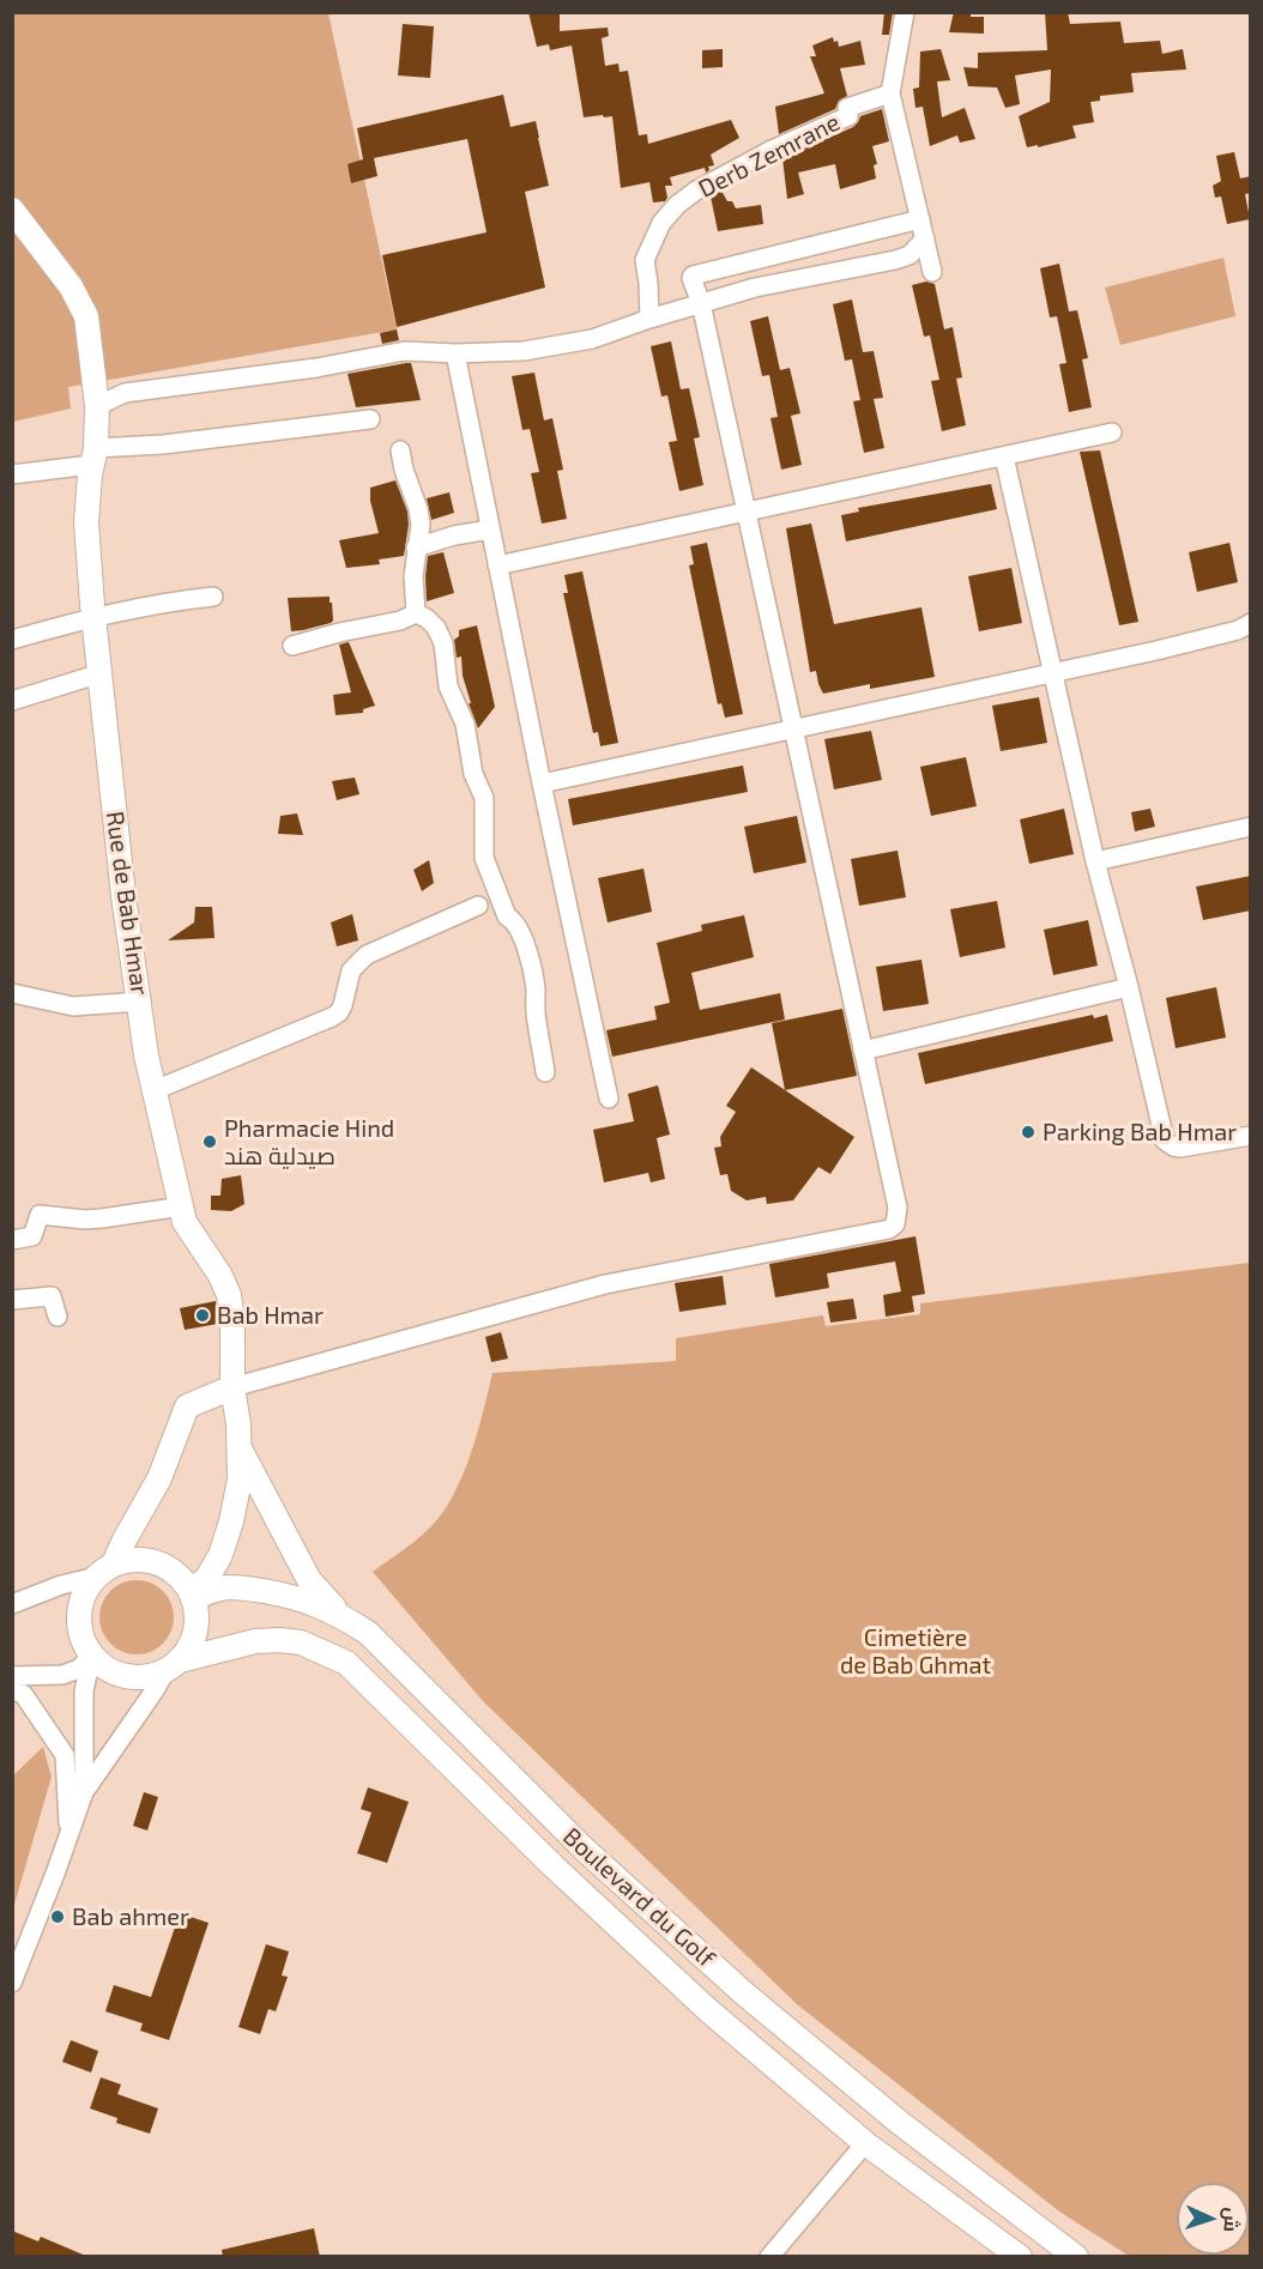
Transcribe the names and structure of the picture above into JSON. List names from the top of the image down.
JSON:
{
  "streets": {
    "main road": ["Rue de Bab Hmar", "Boulevard du Golf"],
    "street": ["Derb Zemrane"]
  },
  "crossings": [
    ["Rue de Bab Hmar", "Boulevard du Golf"]
  ],
  "parks": ["Cimetière de Bab Ghmat"],
  "places": [
    "Parking Bab Hmar",
    "Pharmacie Hind صيدلية هند",
    "Bab Hmar",
    "Bab ahmer"
  ],
  "north": "right"
}
